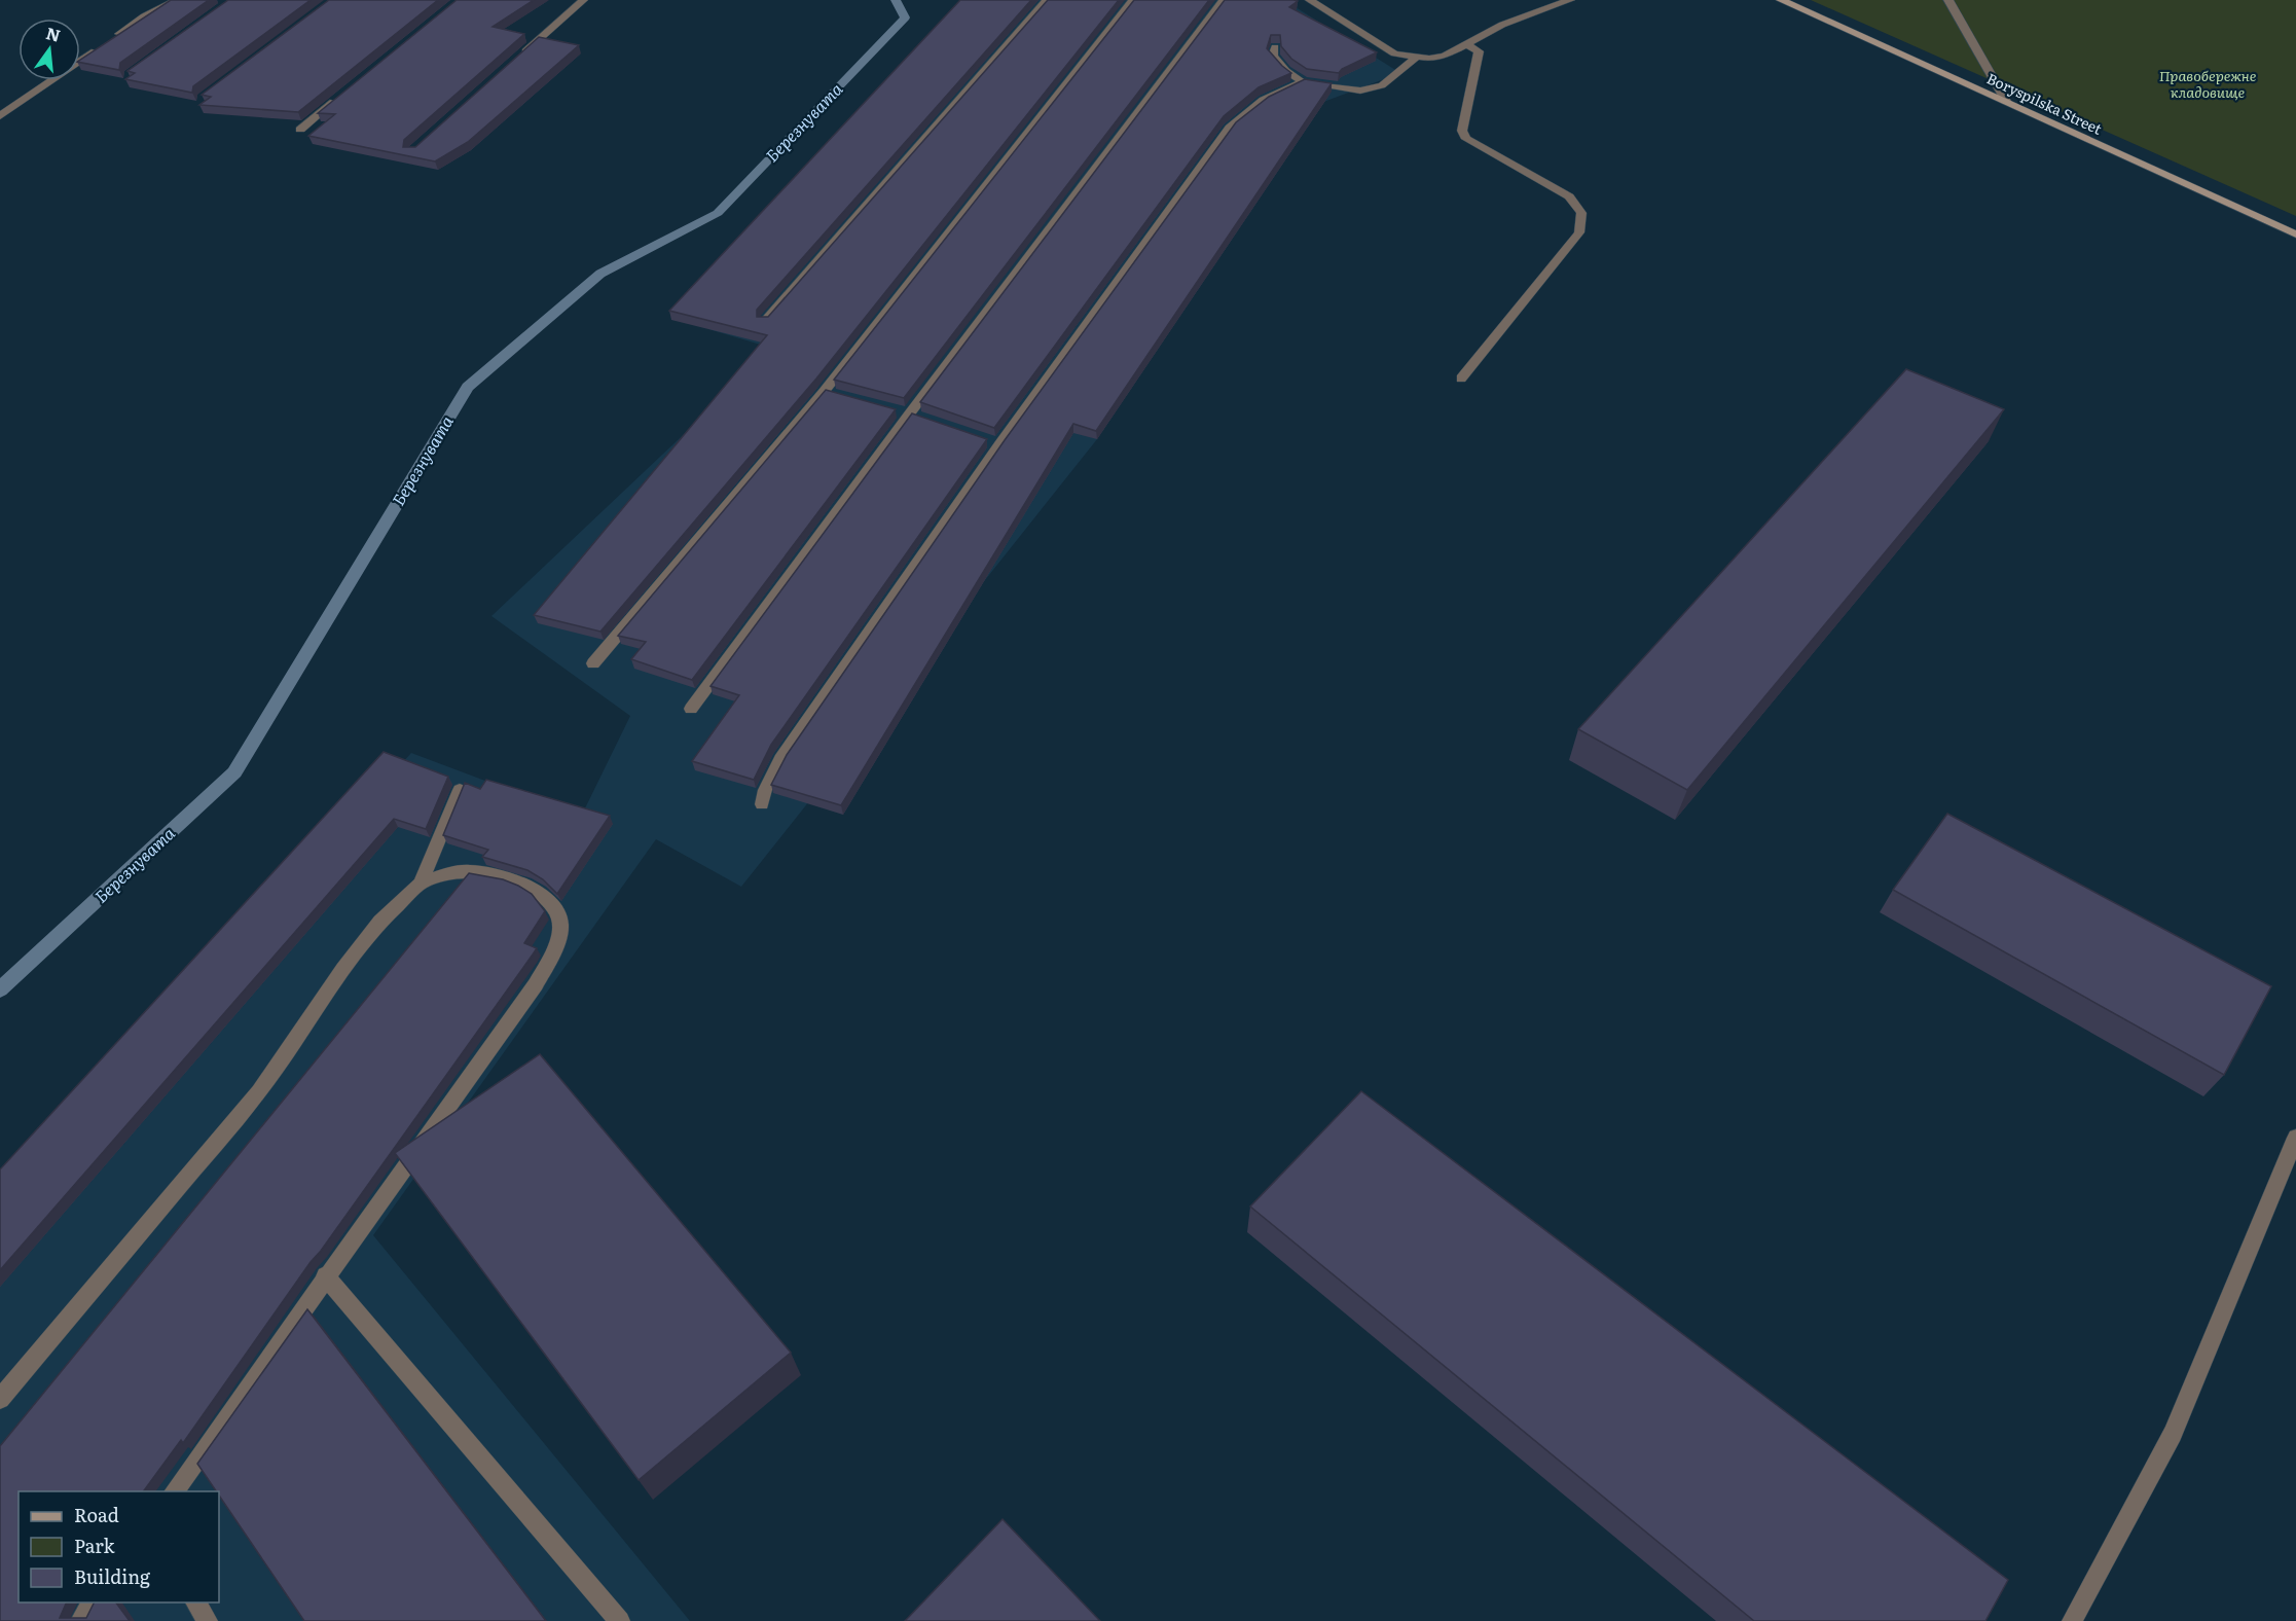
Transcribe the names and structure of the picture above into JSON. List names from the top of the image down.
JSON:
{
  "streets": {
    "main road": ["Boryspilska Street"]
  },
  "water": ["Березнувата"],
  "parks": ["Правобережне кладовище"],
  "legend": ["Road", "Park", "Building"],
  "north": "top"
}
